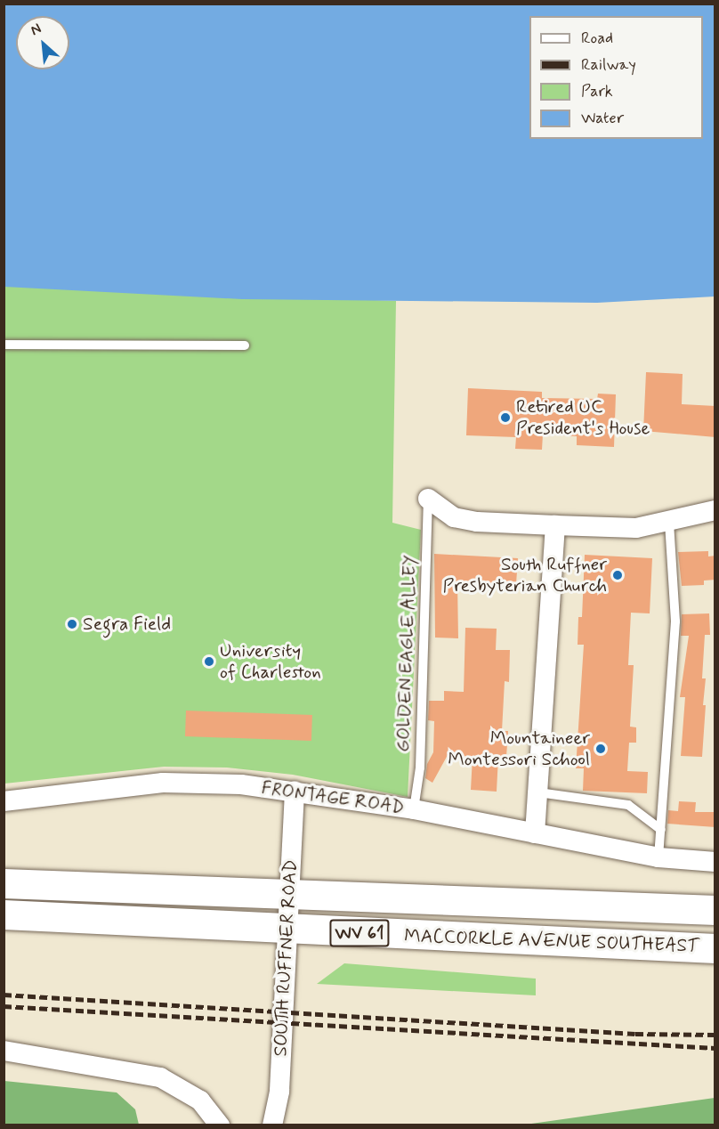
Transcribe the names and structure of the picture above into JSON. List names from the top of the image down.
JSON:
{
  "streets": {
    "main road": ["WV 61", "MACCORKLE AVENUE SOUTHEAST"],
    "street": ["FRONTAGE ROAD", "SOUTH RUFFNER ROAD"],
    "lane": ["GOLDEN EAGLE ALLEY"]
  },
  "crossings": [
    ["GOLDEN EAGLE ALLEY", "FRONTAGE ROAD"],
    ["FRONTAGE ROAD", "SOUTH RUFFNER ROAD"],
    ["MACCORKLE AVENUE SOUTHEAST", "SOUTH RUFFNER ROAD"]
  ],
  "places": [
    "Retired UC President's House",
    "South Ruffner Presbyterian Church",
    "Segra Field",
    "University of Charleston",
    "Mountaineer Montessori School"
  ],
  "legend": [
    "Road",
    "Railway",
    "Park",
    "Water"
  ],
  "north": "top left"
}
